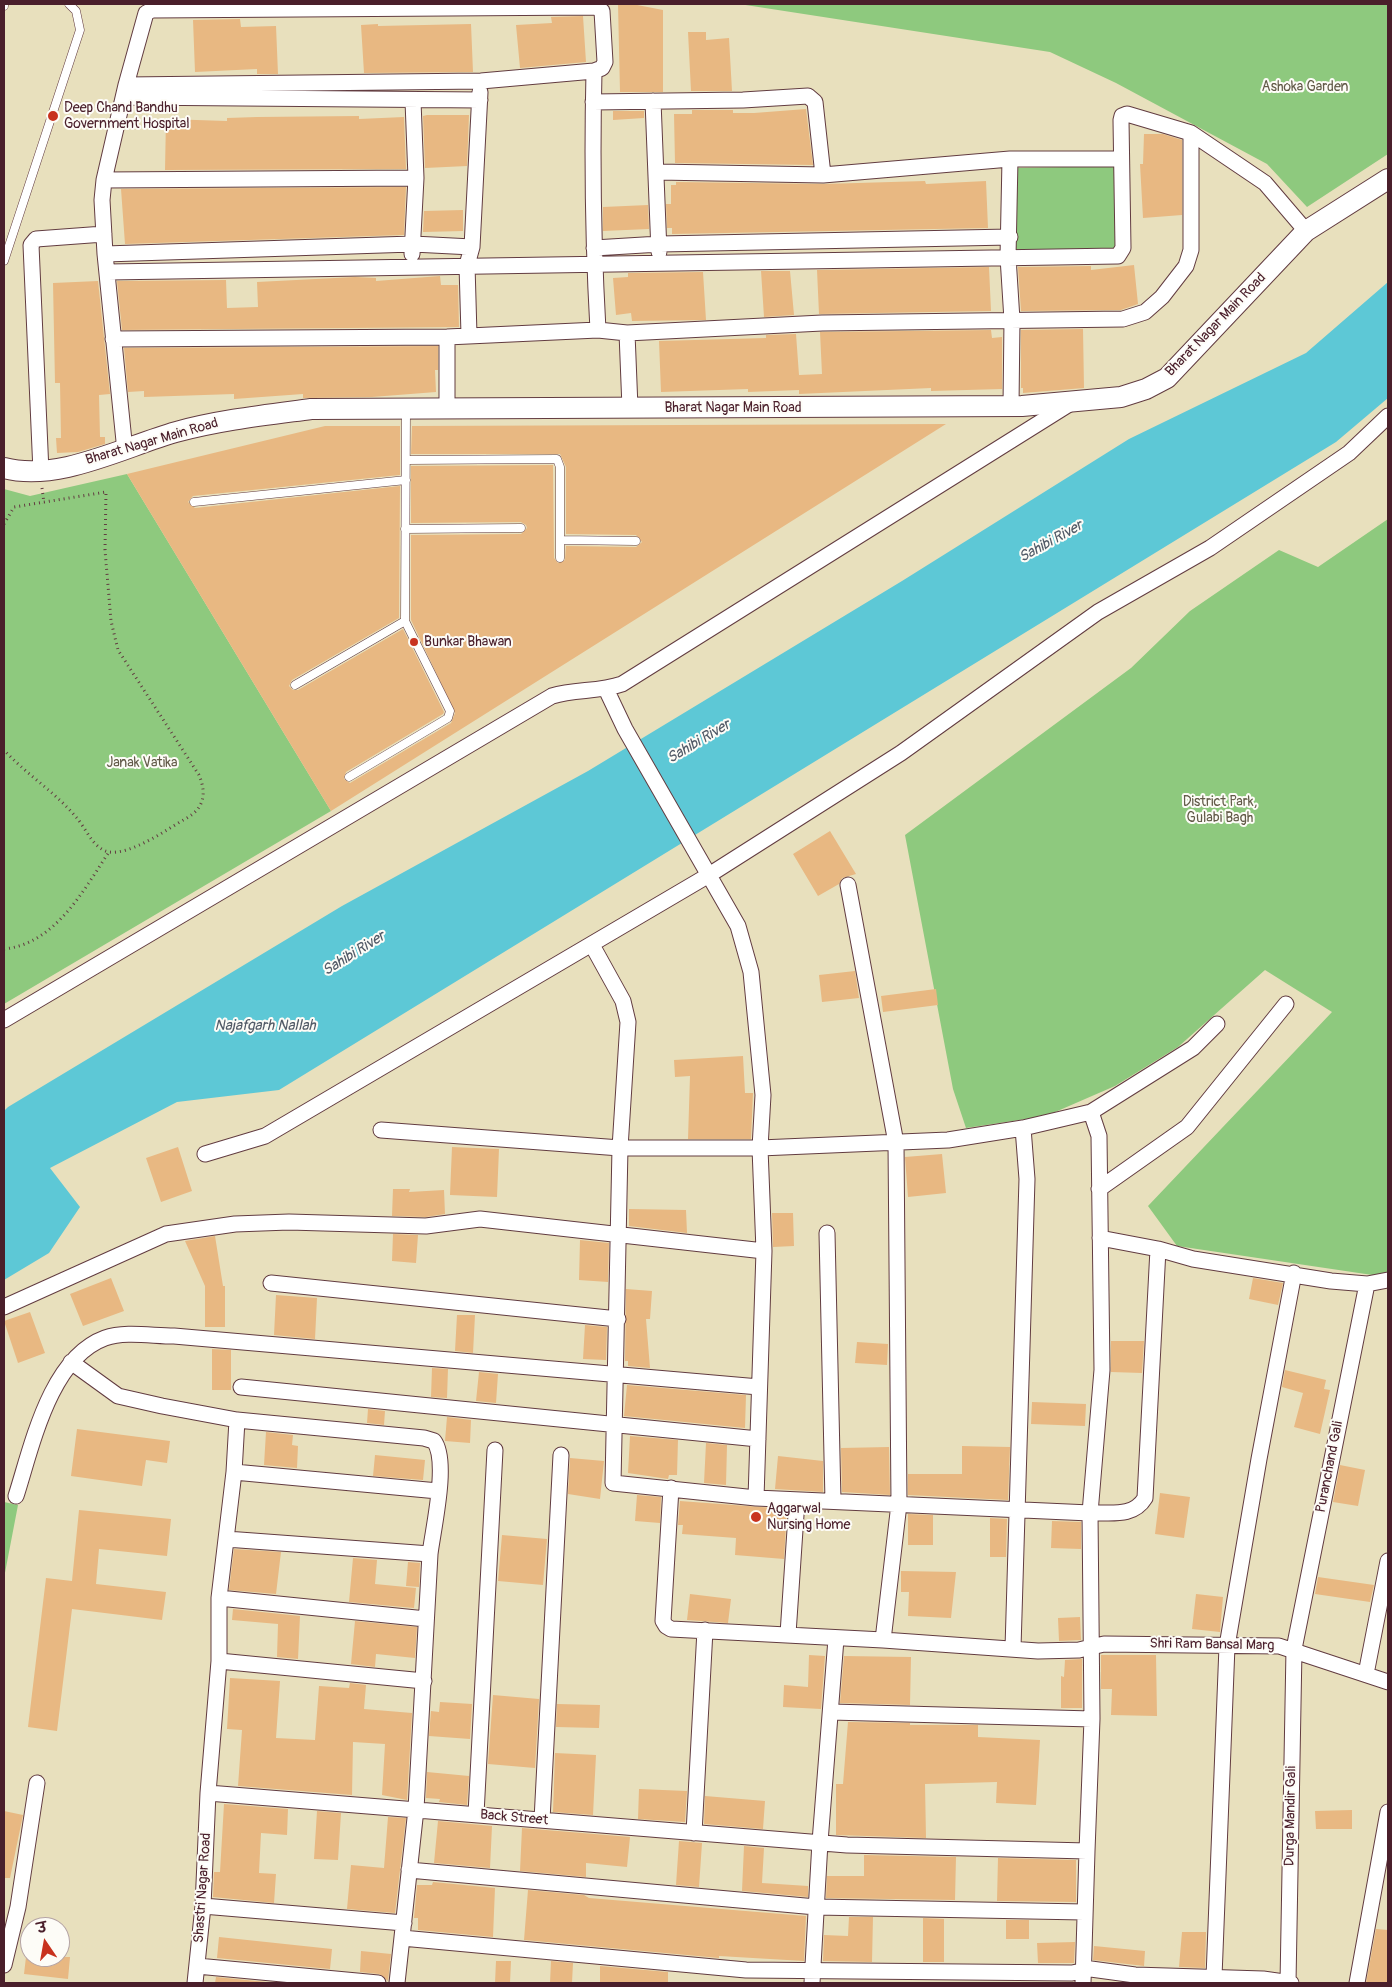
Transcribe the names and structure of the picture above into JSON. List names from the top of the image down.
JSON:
{
  "streets": {
    "street": [
      "Bharat Nagar Main Road",
      "Puranchand Gali",
      "Shri Ram Bansal Marg",
      "Durga Mandir Gali",
      "Back Street",
      "Shastri Nagar Road"
    ]
  },
  "crossings": [
    ["Puranchand Gali", "Shri Ram Bansal Marg"],
    ["Puranchand Gali", "Durga Mandir Gali"],
    ["Shri Ram Bansal Marg", "Durga Mandir Gali"],
    ["Back Street", "Shastri Nagar Road"]
  ],
  "water": ["Sahibi River", "Najafgarh Nallah"],
  "parks": ["Ashoka Garden", "Janak Vatika", "District Park, Gulabi Bagh"],
  "places": ["Deep Chand Bandhu Government Hospital", "Bunkar Bhawan", "Aggarwal Nursing Home"],
  "north": "top"
}
